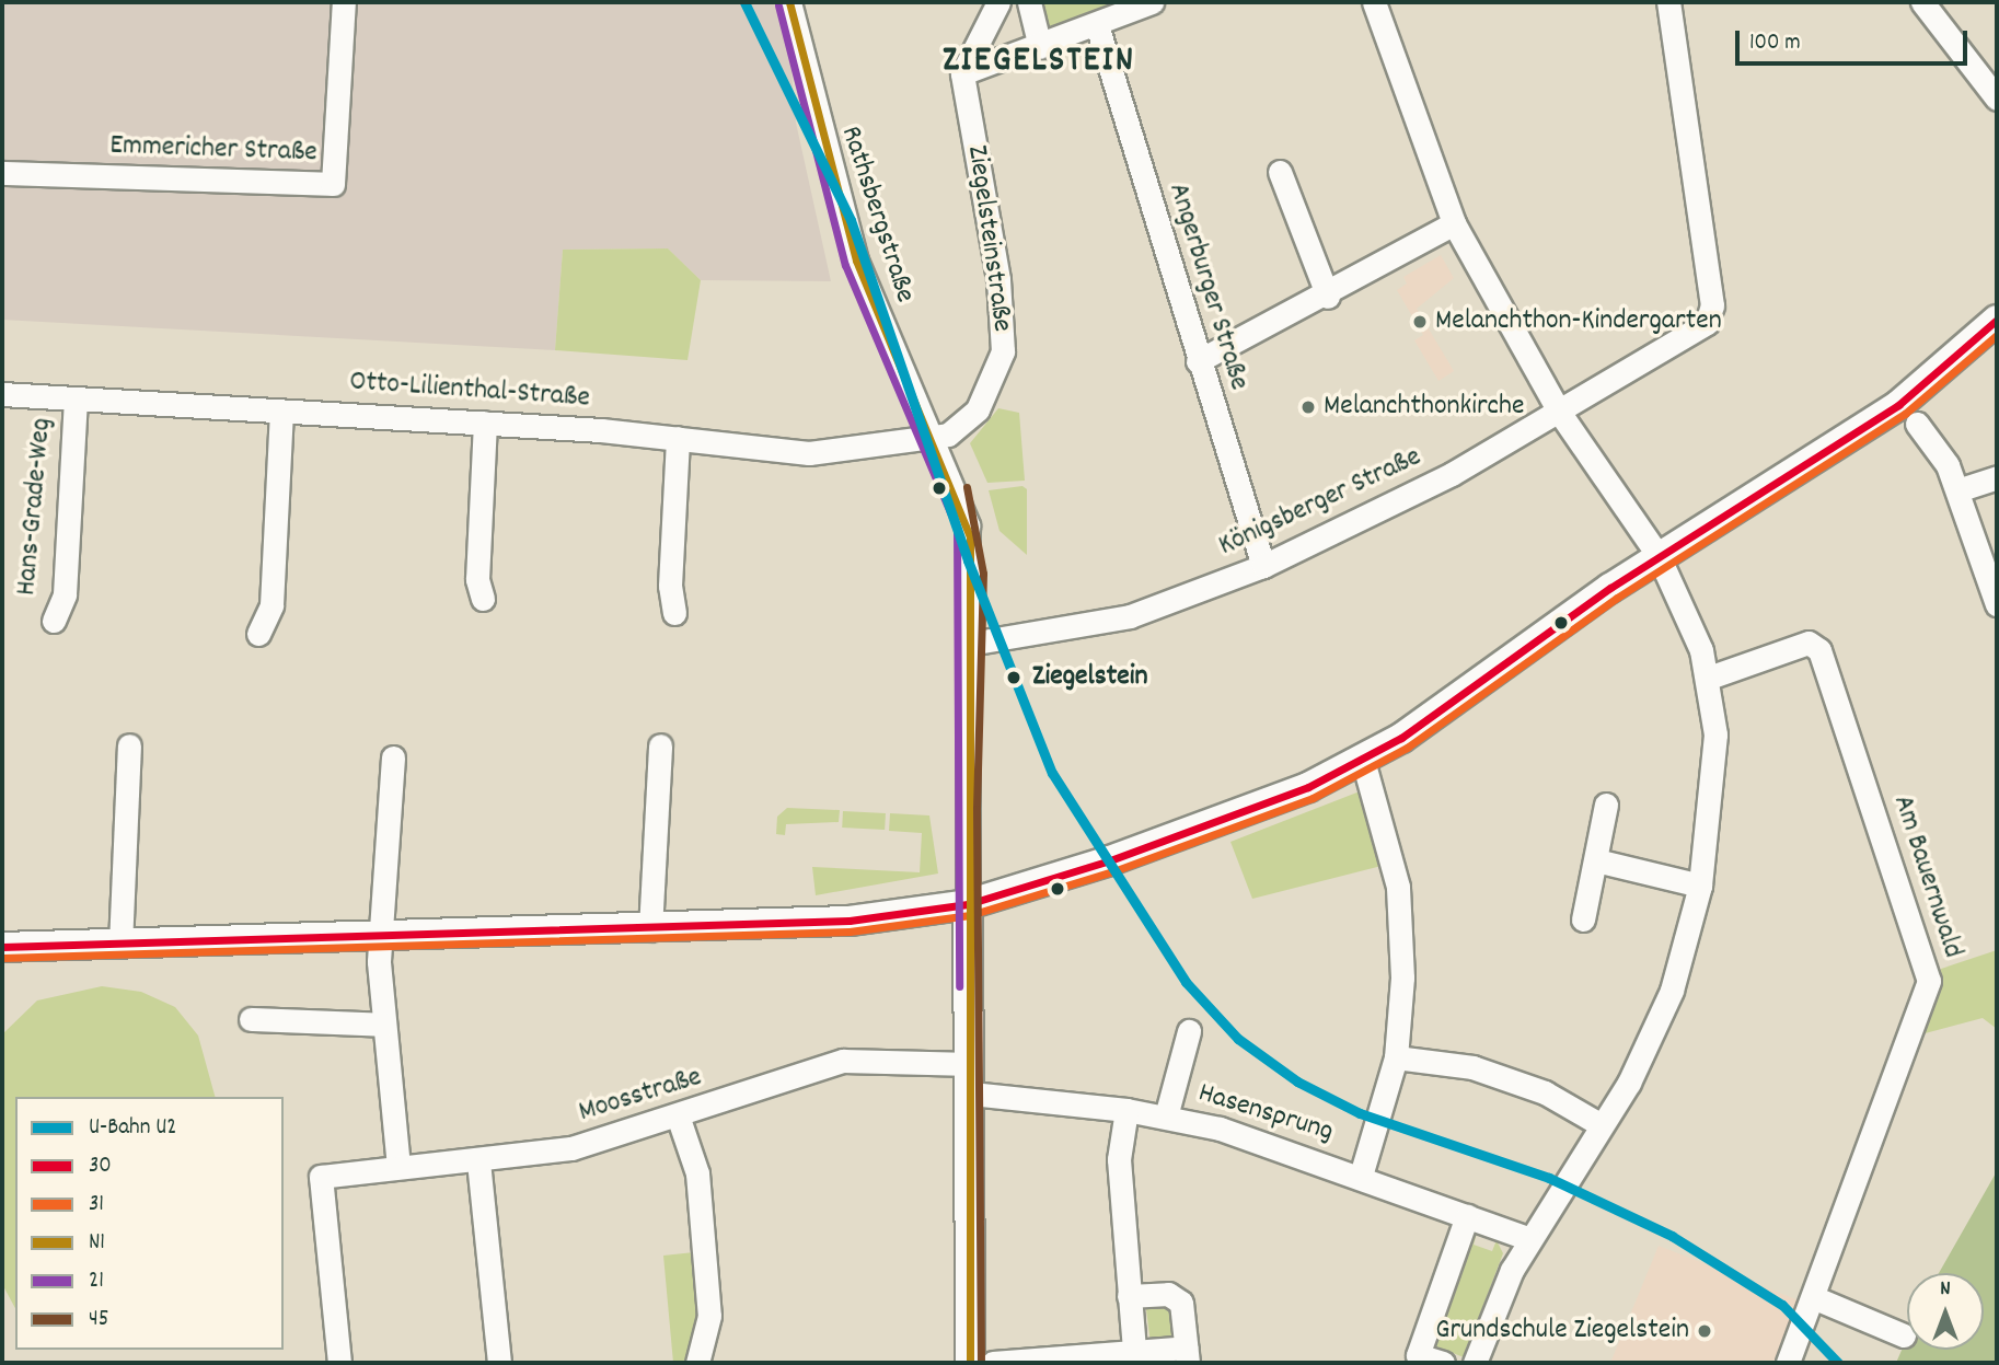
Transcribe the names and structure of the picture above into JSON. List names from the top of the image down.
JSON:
{
  "streets": {
    "street": [
      "Emmericher Straße",
      "Rathsbergstraße",
      "Ziegelsteinstraße",
      "Angerburger Straße",
      "Otto-Lilienthal-Straße",
      "Königsberger Straße",
      "Hans-Grade-Weg",
      "Am Bauernwald",
      "Moosstraße",
      "Hasensprung"
    ]
  },
  "crossings": [
    ["Rathsbergstraße", "Ziegelsteinstraße"],
    ["Rathsbergstraße", "Otto-Lilienthal-Straße"],
    ["Ziegelsteinstraße", "Otto-Lilienthal-Straße"],
    ["Angerburger Straße", "Königsberger Straße"],
    ["Otto-Lilienthal-Straße", "Hans-Grade-Weg"]
  ],
  "districts": ["ZIEGELSTEIN"],
  "places": [
    "Melanchthon-Kindergarten",
    "Melanchthonkirche",
    "Ziegelstein",
    "Grundschule Ziegelstein"
  ],
  "lines": [
    "metro line U2",
    "transit line N1",
    "transit line 21",
    "transit line 30",
    "transit line 31",
    "transit line 45"
  ],
  "legend": [
    "U-Bahn U2",
    "30",
    "31",
    "N1",
    "21",
    "45"
  ],
  "scale_bar": "100 m",
  "north": "top"
}
